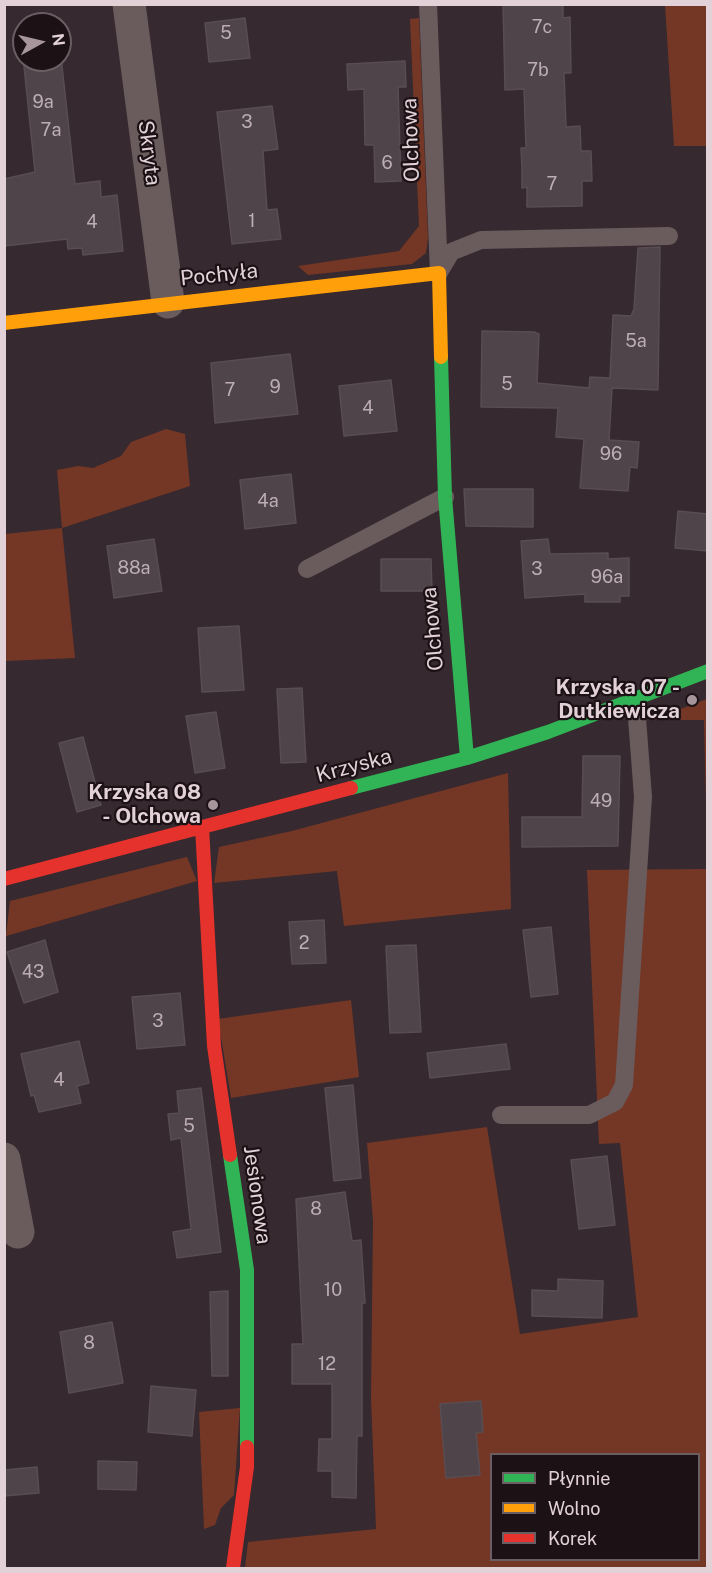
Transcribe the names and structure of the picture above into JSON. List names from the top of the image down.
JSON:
{
  "streets": {
    "street": [
      "Olchowa",
      "Skryta",
      "Pochyła",
      "Krzyska",
      "Jesionowa"
    ]
  },
  "crossings": [
    ["Olchowa", "Pochyła"],
    ["Olchowa", "Krzyska"],
    ["Skryta", "Pochyła"],
    ["Krzyska", "Jesionowa"]
  ],
  "places": ["Krzyska 07 - Dutkiewicza", "Krzyska 08 - Olchowa"],
  "house_numbers": [
    "7c",
    "5",
    "7b",
    "9a",
    "3",
    "7a",
    "6",
    "7",
    "1",
    "4",
    "5a",
    "5",
    "9",
    "7",
    "4",
    "96",
    "4a",
    "88a",
    "3",
    "96a",
    "49",
    "2",
    "43",
    "3",
    "4",
    "5",
    "8",
    "10",
    "8",
    "12"
  ],
  "legend": ["Płynnie", "Wolno", "Korek"],
  "north": "right"
}
